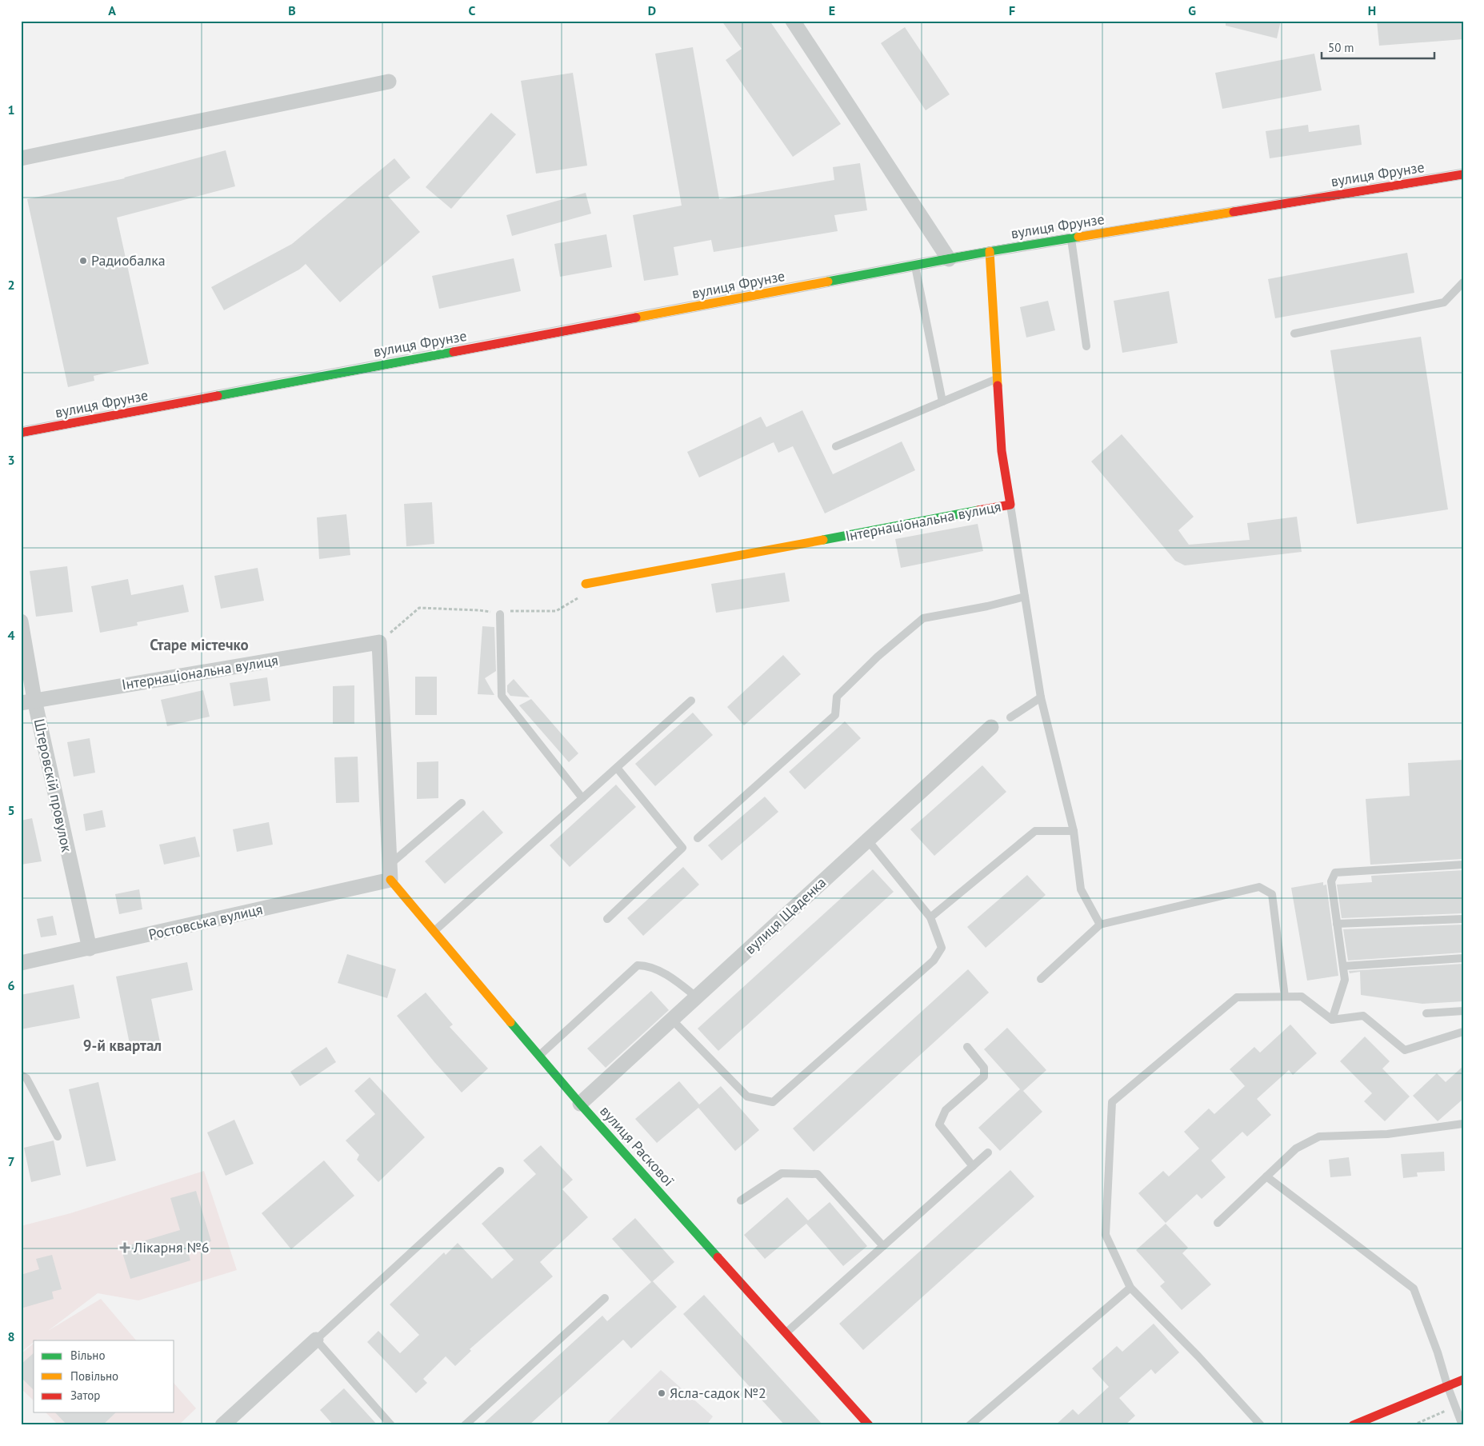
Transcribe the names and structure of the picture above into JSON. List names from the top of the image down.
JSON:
{
  "streets": {
    "street": [
      "вулиця Фрунзе",
      "Інтернаціональна вулиця",
      "Штеровскій провулок",
      "вулиця Щаденка",
      "Ростовська вулиця",
      "вулиця Раскової"
    ]
  },
  "crossings": [
    ["вулиця Фрунзе", "Інтернаціональна вулиця"],
    ["Інтернаціональна вулиця", "Штеровскій провулок"],
    ["Штеровскій провулок", "Ростовська вулиця"],
    ["вулиця Щаденка", "вулиця Раскової"],
    ["Ростовська вулиця", "вулиця Раскової"]
  ],
  "districts": ["Старе містечко", "9-й квартал"],
  "places": {
    "other": ["Радиобалка", "Ясла-садок №2"],
    "health": ["Лікарня №6"]
  },
  "legend": ["Вільно", "Повільно", "Затор"],
  "scale_bar": "50 m",
  "grid": {
    "columns": [
      "A",
      "B",
      "C",
      "D",
      "E",
      "F",
      "G",
      "H"
    ],
    "rows": [
      "1",
      "2",
      "3",
      "4",
      "5",
      "6",
      "7",
      "8"
    ]
  }
}
